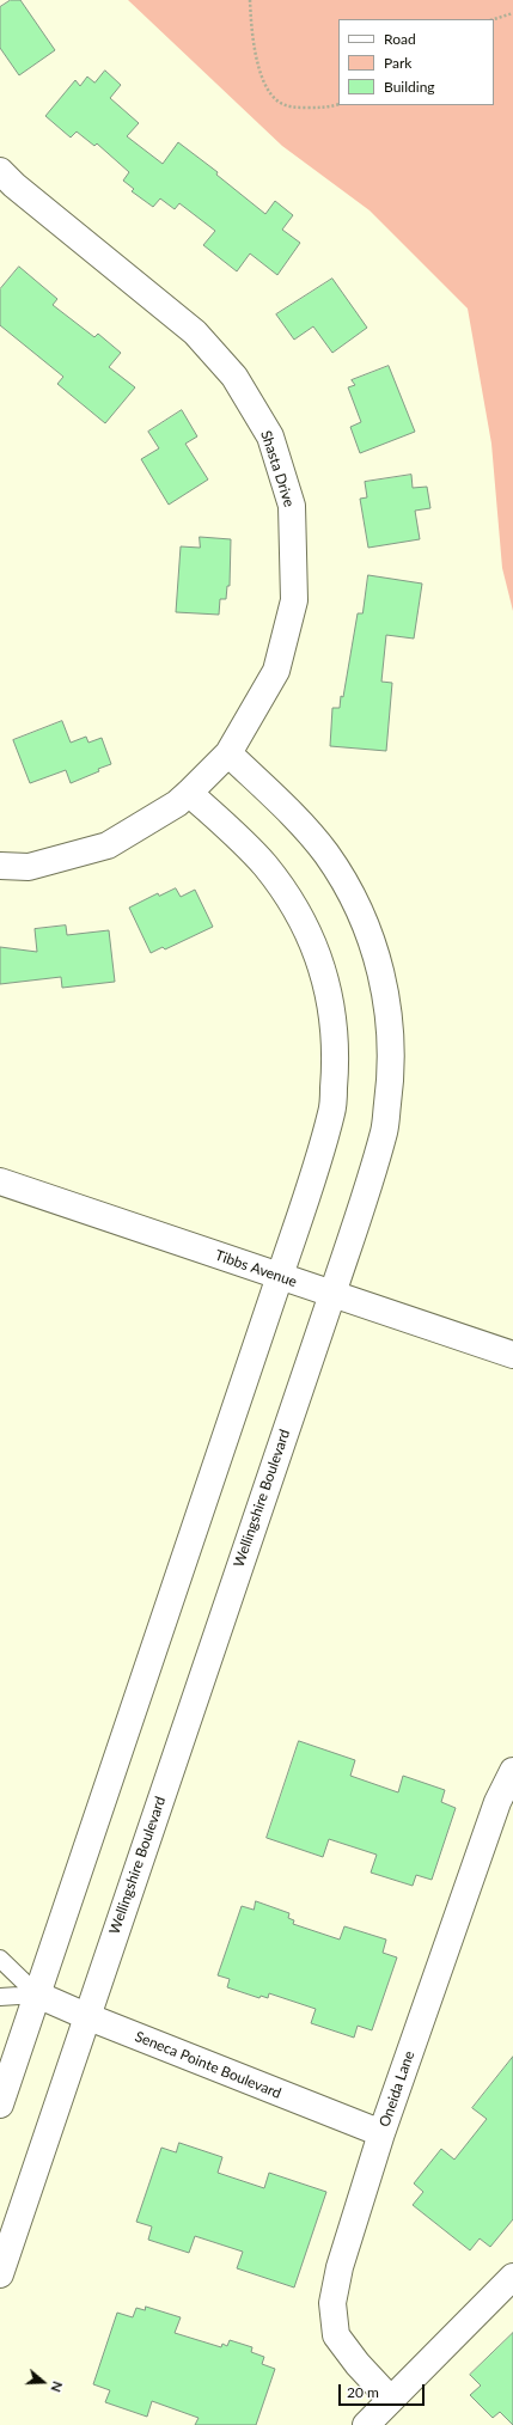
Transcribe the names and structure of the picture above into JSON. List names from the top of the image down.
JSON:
{
  "streets": {
    "street": [
      "Shasta Drive",
      "Tibbs Avenue",
      "Wellingshire Boulevard",
      "Seneca Pointe Boulevard",
      "Oneida Lane"
    ]
  },
  "crossings": [
    ["Shasta Drive", "Wellingshire Boulevard"],
    ["Tibbs Avenue", "Wellingshire Boulevard"],
    ["Wellingshire Boulevard", "Seneca Pointe Boulevard"],
    ["Seneca Pointe Boulevard", "Oneida Lane"]
  ],
  "legend": ["Road", "Park", "Building"],
  "scale_bar": "20 m",
  "north": "right"
}
